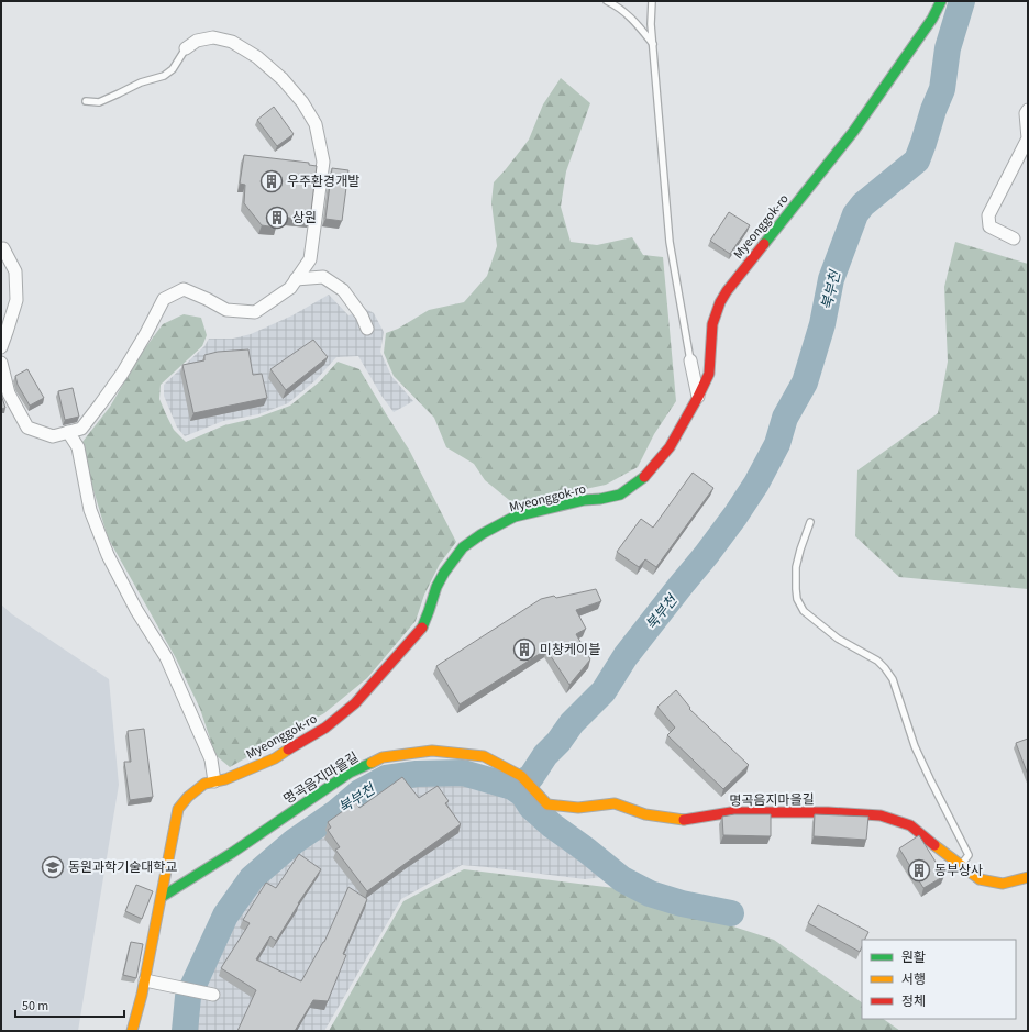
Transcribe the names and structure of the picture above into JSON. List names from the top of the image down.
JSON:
{
  "streets": {
    "main road": ["Myeonggok-ro", "명곡음지마을길"]
  },
  "crossings": [
    ["Myeonggok-ro", "명곡음지마을길"]
  ],
  "water": ["북부천"],
  "places": {
    "building": [
      "우주환경개발",
      "상원",
      "미창케이블",
      "동부상사"
    ],
    "school or university": ["동원과학기술대학교"]
  },
  "legend": ["원활", "서행", "정체"],
  "scale_bar": "50 m"
}
